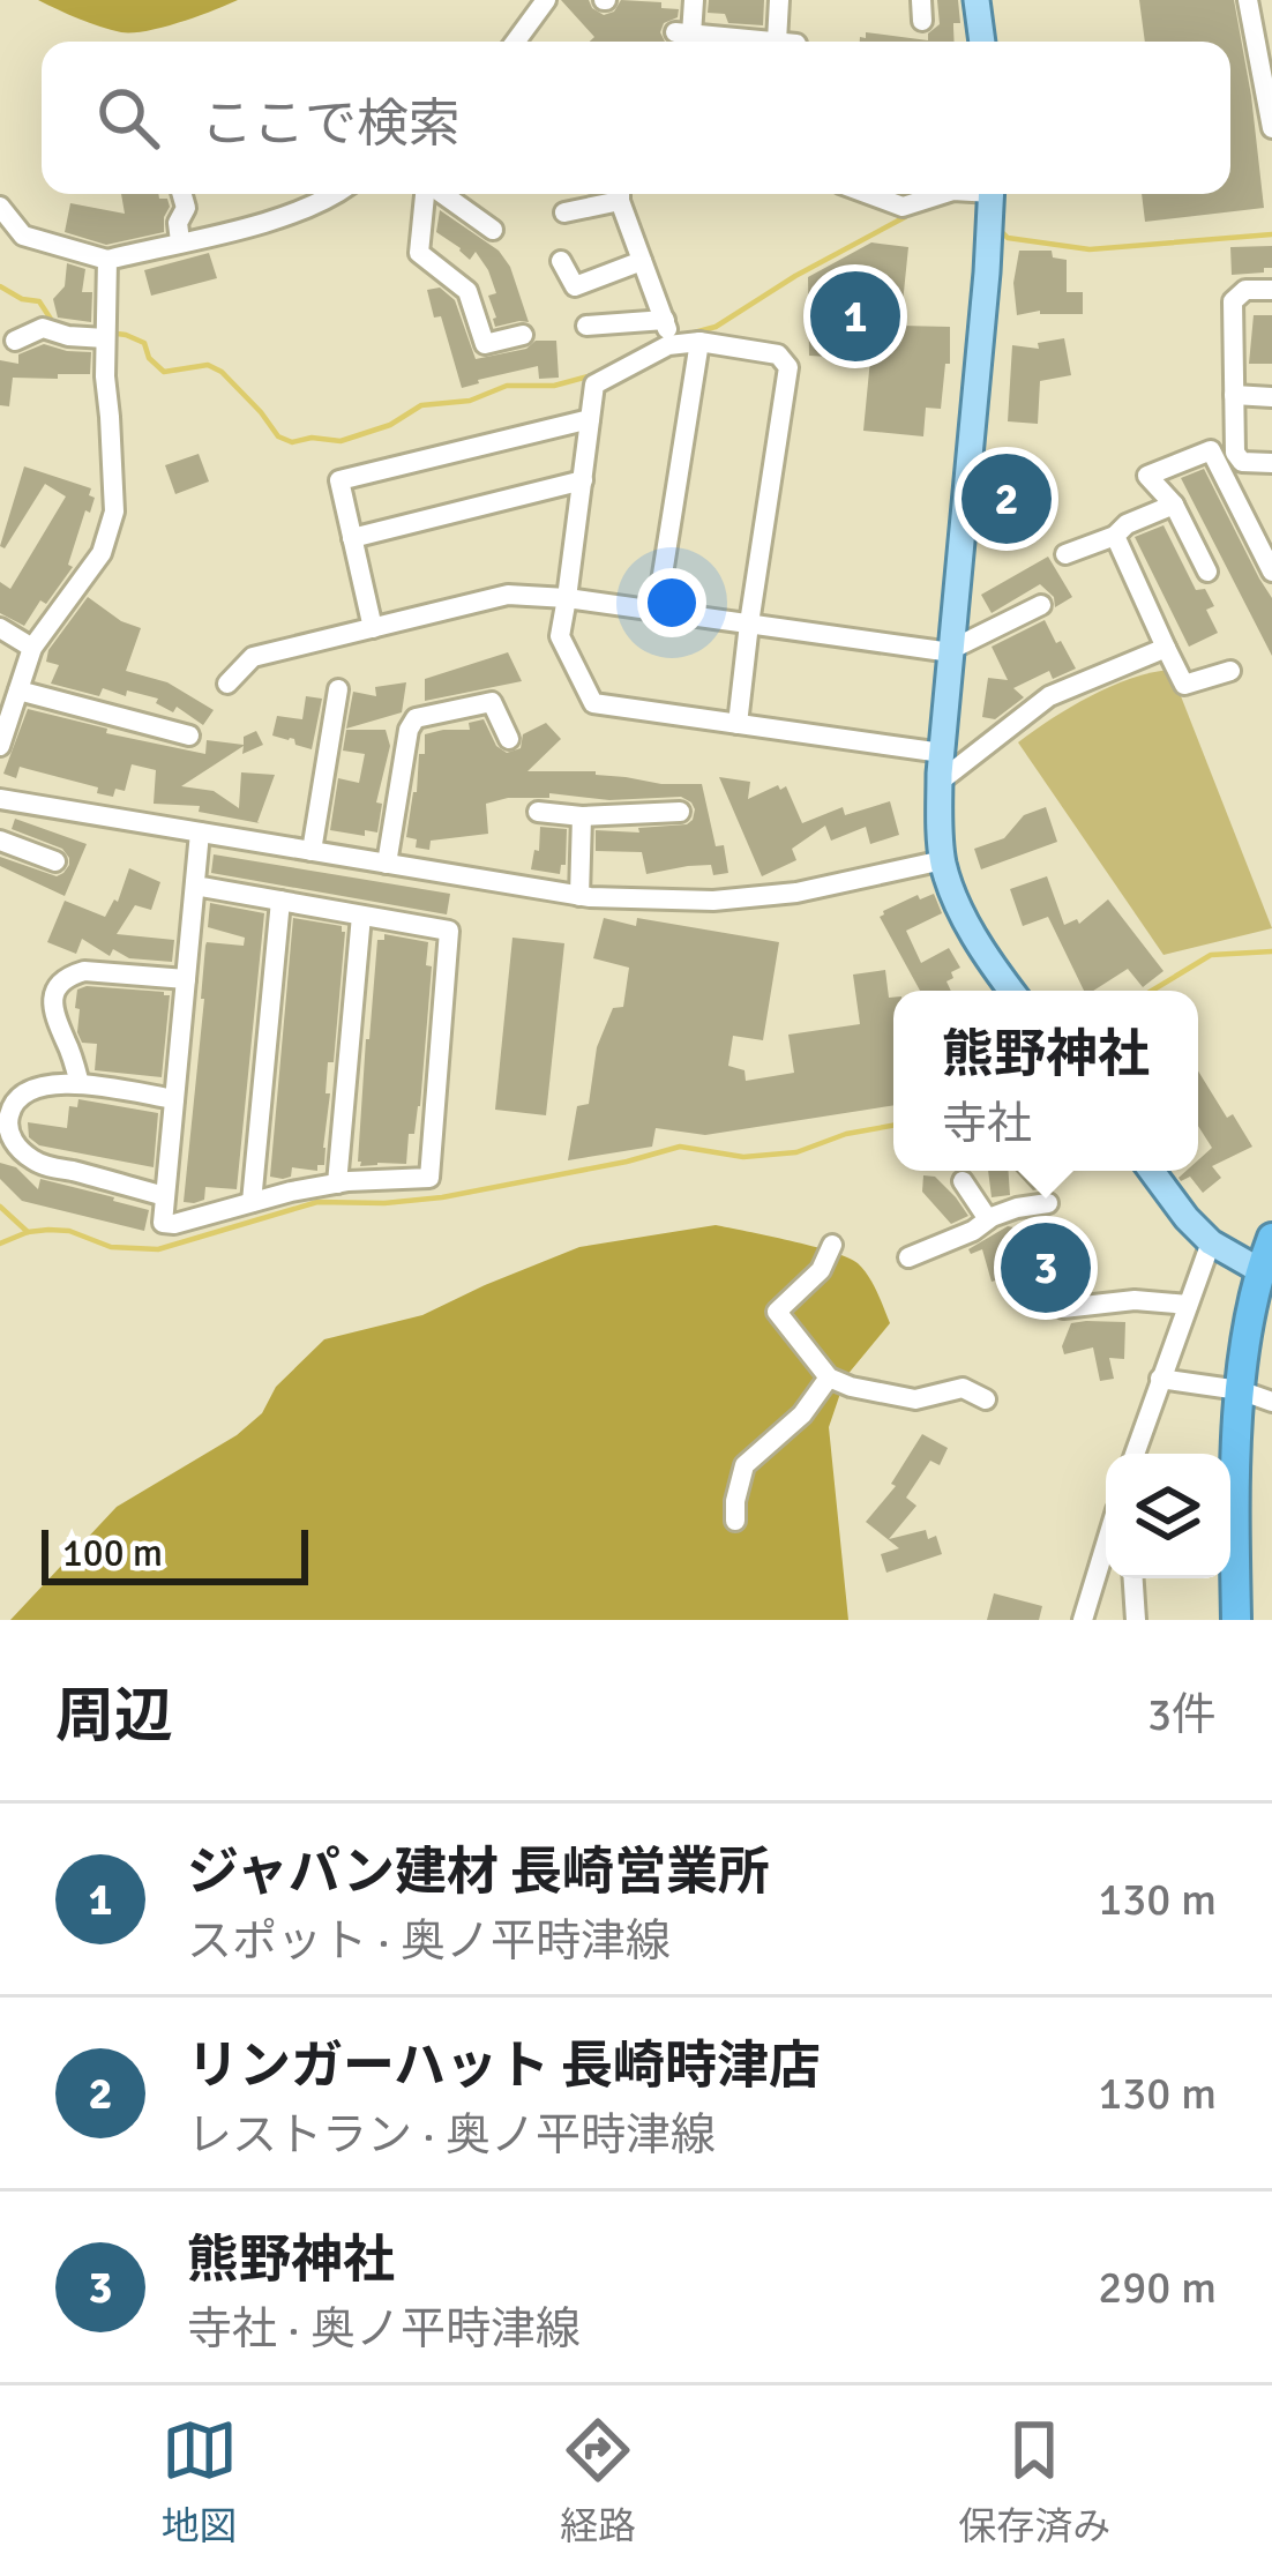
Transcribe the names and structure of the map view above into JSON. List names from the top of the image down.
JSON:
{
  "scale_bar": "100 m",
  "page": {
    "search": "ここで検索",
    "pins": ["1", "2", "3"],
    "popup": ["熊野神社", "寺社"],
    "scale": "100 m",
    "heading": ["周辺", "3件"],
    "list": [
      {
        "mark": "1",
        "name": "ジャパン建材 長崎営業所",
        "note": "スポット · 奥ノ平時津線",
        "value": "130 m"
      },
      {
        "mark": "2",
        "name": "リンガーハット 長崎時津店",
        "note": "レストラン · 奥ノ平時津線",
        "value": "130 m"
      },
      {
        "mark": "3",
        "name": "熊野神社",
        "note": "寺社 · 奥ノ平時津線",
        "value": "290 m"
      }
    ],
    "nav": ["地図", "経路", "保存済み"]
  }
}
